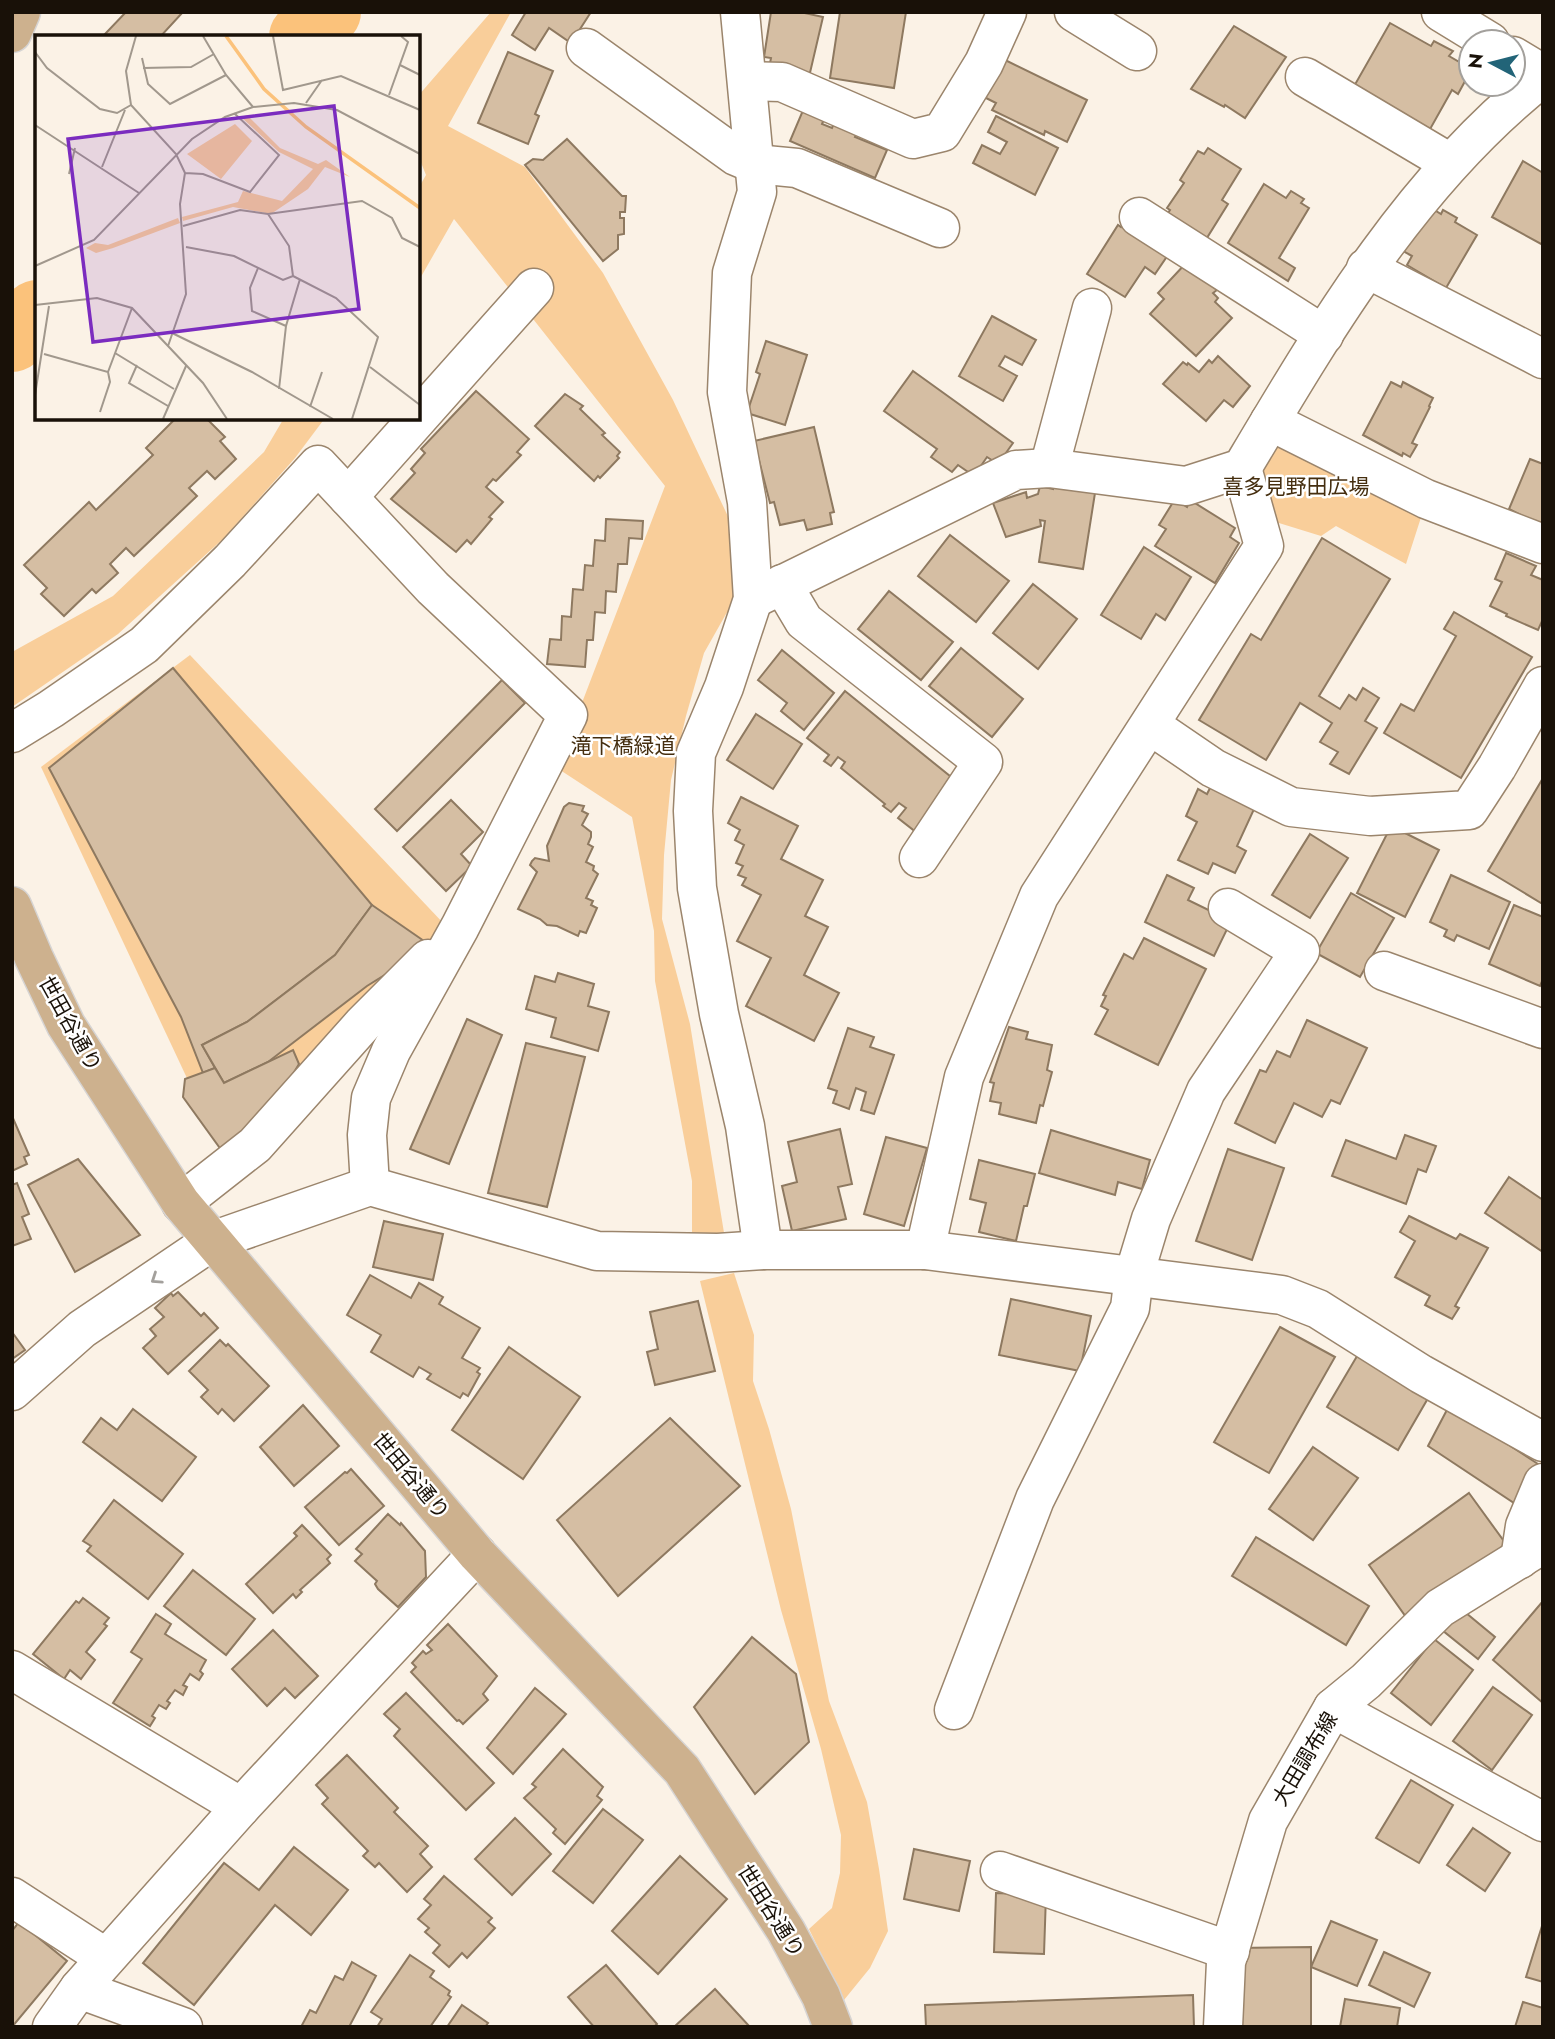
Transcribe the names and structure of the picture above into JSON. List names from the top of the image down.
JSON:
{
  "streets": {
    "main road": ["世田谷通り"],
    "street": ["大田調布線"]
  },
  "parks": ["喜多見野田広場", "滝下橋緑道"],
  "north": "left"
}
